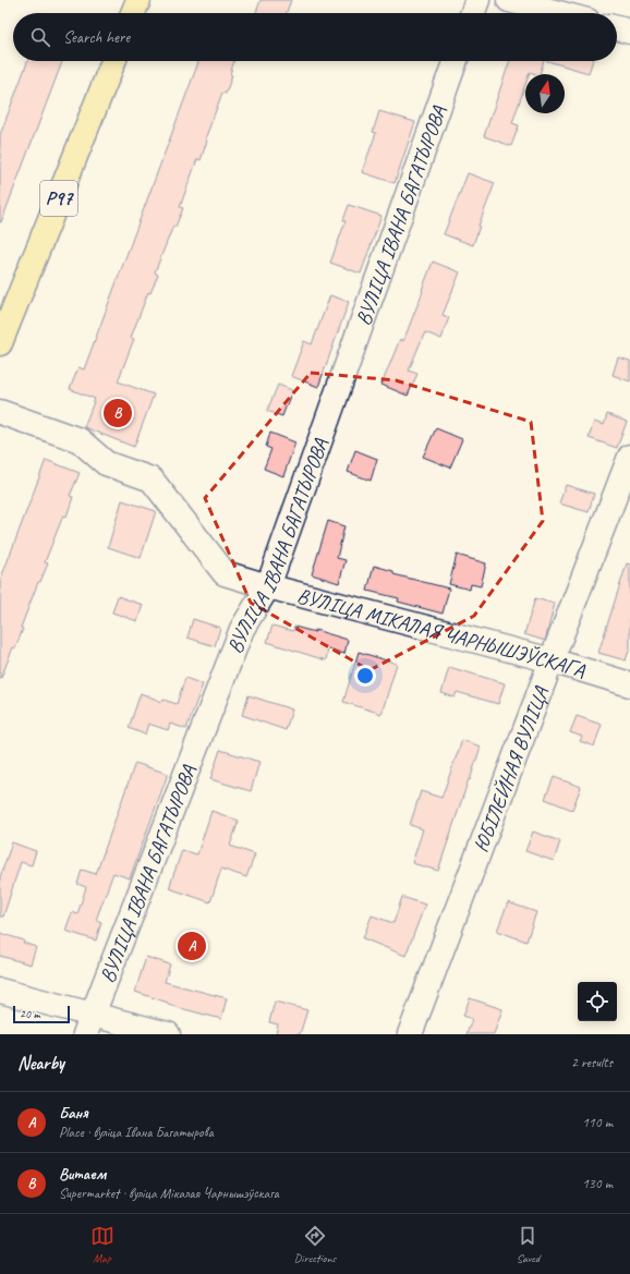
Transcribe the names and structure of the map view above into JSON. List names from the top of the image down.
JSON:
{
  "streets": {
    "main road": ["Р97"],
    "street": ["ВУЛІЦА ІВАНА БАГАТЫРОВА", "ВУЛІЦА МІКАЛАЯ ЧАРНЫШЭЎСКАГА", "ЮБІЛЕЙНАЯ ВУЛІЦА"]
  },
  "crossings": [
    ["ВУЛІЦА ІВАНА БАГАТЫРОВА", "ВУЛІЦА МІКАЛАЯ ЧАРНЫШЭЎСКАГА"],
    ["ВУЛІЦА МІКАЛАЯ ЧАРНЫШЭЎСКАГА", "ЮБІЛЕЙНАЯ ВУЛІЦА"]
  ],
  "scale_bar": "20 m",
  "north": "top",
  "page": {
    "search": "Search here",
    "pins": ["B", "A"],
    "scale": "20 m",
    "heading": ["Nearby", "2 results"],
    "list": [
      {
        "mark": "A",
        "name": "Баня",
        "note": "Place · вуліца Івана Багатырова",
        "value": "110 m"
      },
      {
        "mark": "B",
        "name": "Витаем",
        "note": "Supermarket · вуліца Мікалая Чарнышэўскага",
        "value": "130 m"
      }
    ],
    "nav": ["Map", "Directions", "Saved"]
  }
}
